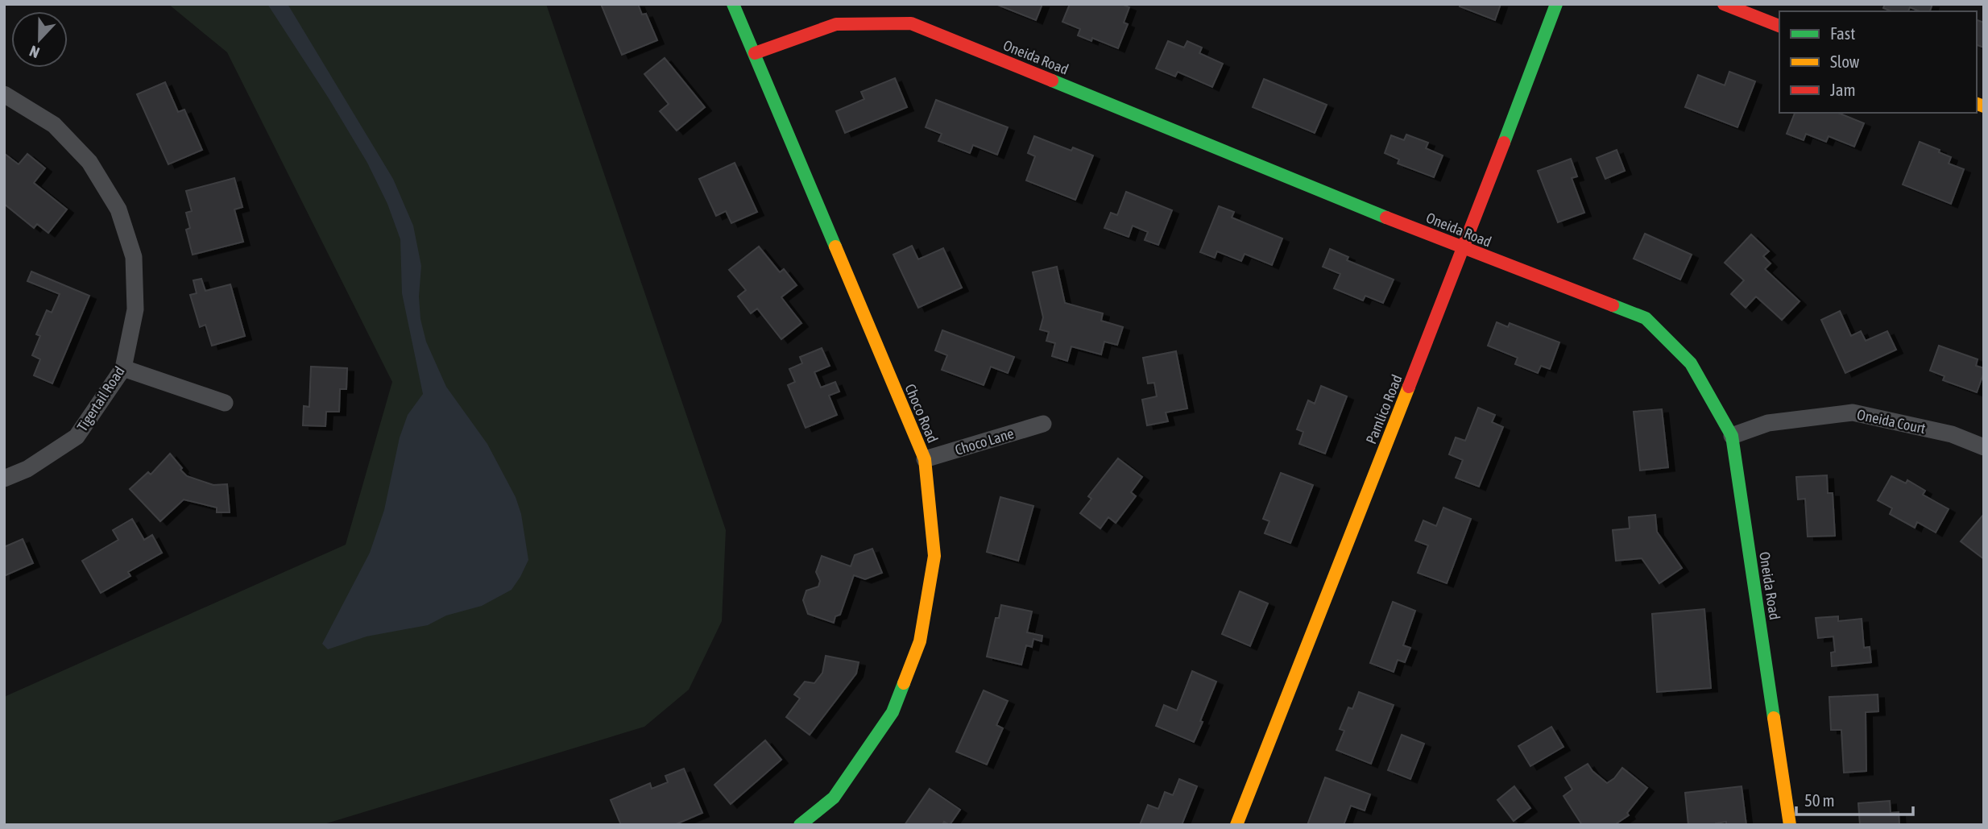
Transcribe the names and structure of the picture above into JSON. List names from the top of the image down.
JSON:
{
  "streets": {
    "street": [
      "Oneida Road",
      "Tigertail Road",
      "Pamlico Road",
      "Choco Road",
      "Oneida Court",
      "Choco Lane"
    ]
  },
  "crossings": [
    ["Oneida Road", "Pamlico Road"],
    ["Oneida Road", "Choco Road"],
    ["Oneida Road", "Oneida Court"],
    ["Choco Road", "Choco Lane"]
  ],
  "legend": ["Fast", "Slow", "Jam"],
  "scale_bar": "50 m",
  "north": "bottom"
}
